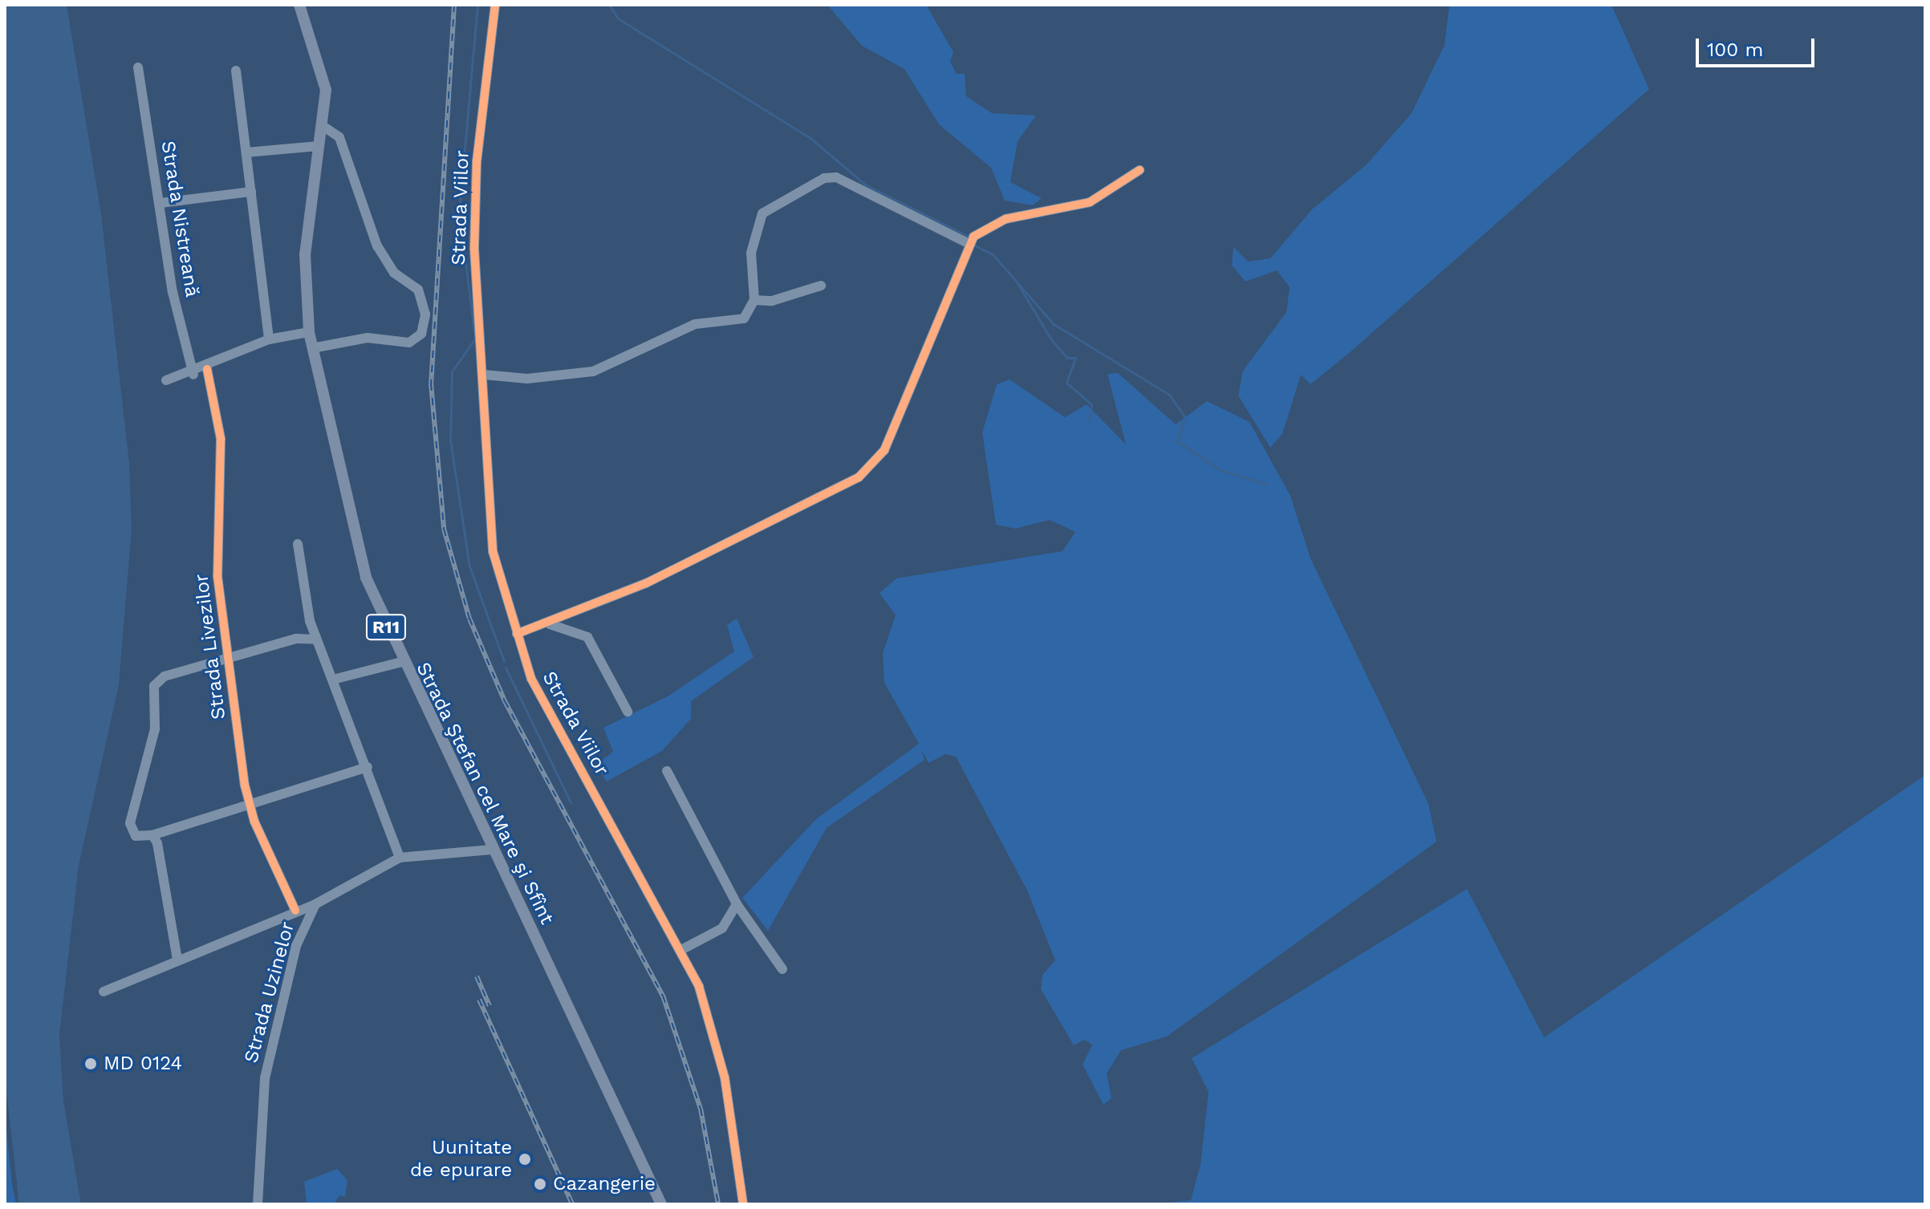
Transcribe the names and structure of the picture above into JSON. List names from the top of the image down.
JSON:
{
  "streets": {
    "main road": ["R11", "Strada Ştefan cel Mare şi Sfînt"],
    "street": [
      "Strada Viilor",
      "Strada Nistreană",
      "Strada Livezilor",
      "Strada Uzinelor"
    ]
  },
  "crossings": [
    ["Strada Ştefan cel Mare şi Sfînt", "Strada Uzinelor"]
  ],
  "places": ["MD 0124", "Uunitate de epurare", "Cazangerie"],
  "scale_bar": "100 m"
}
